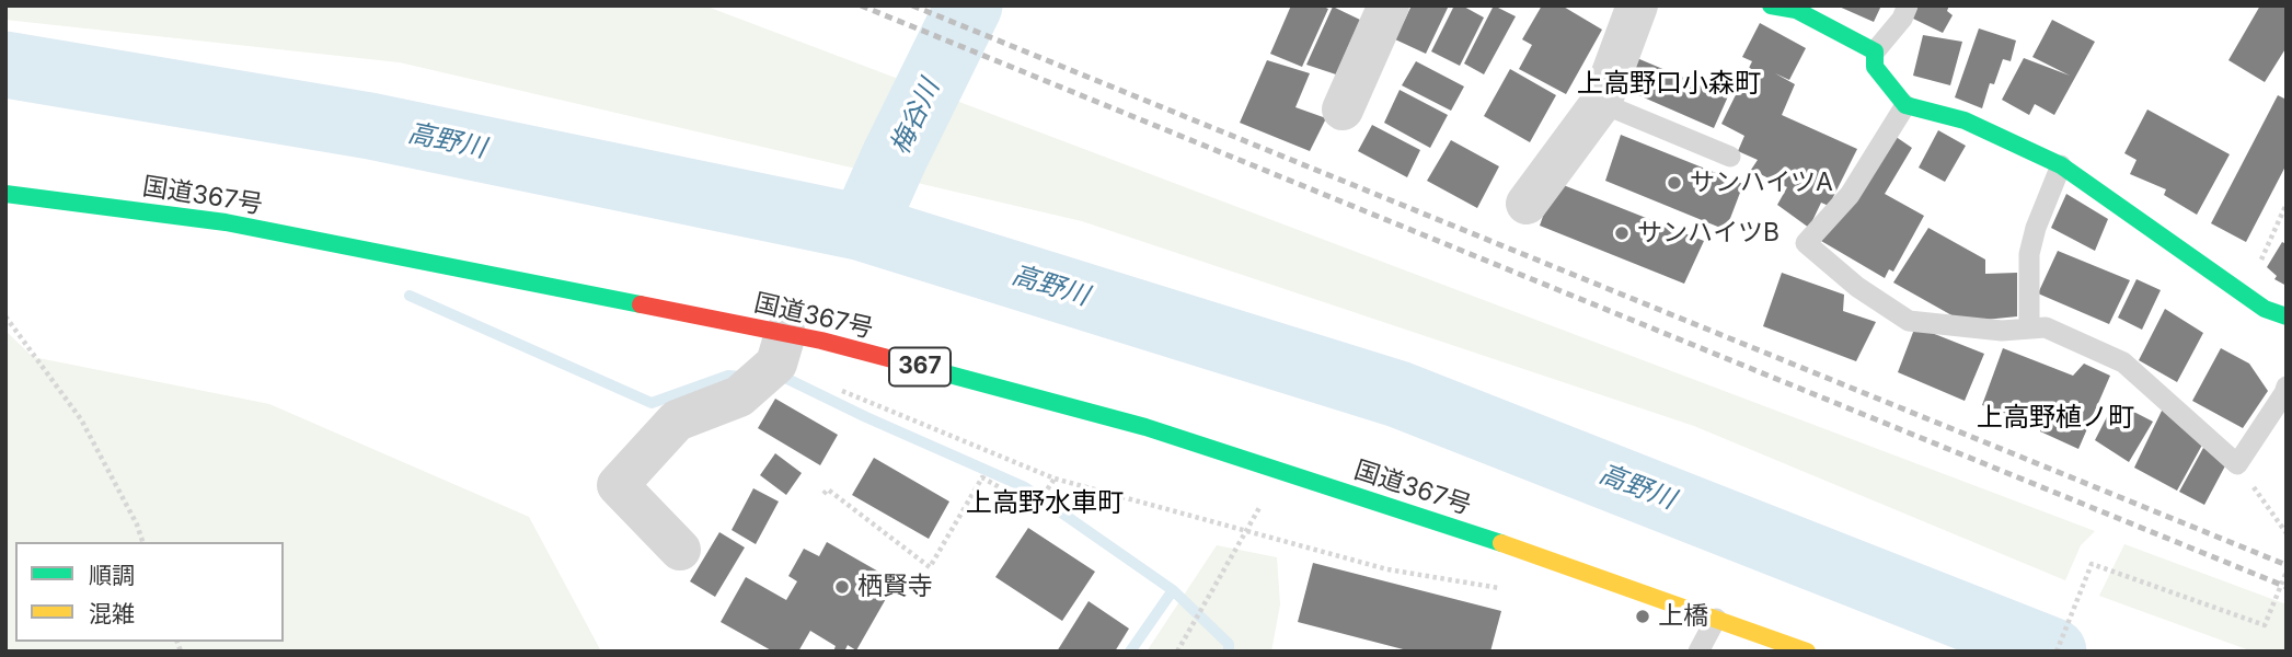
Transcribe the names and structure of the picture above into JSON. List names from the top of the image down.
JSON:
{
  "streets": {
    "main road": ["国道367号", "367"]
  },
  "districts": ["上高野口小森町", "上高野植ノ町", "上高野水車町"],
  "water": ["梅谷川", "高野川"],
  "places": [
    "サンハイツA",
    "サンハイツB",
    "栖賢寺",
    "上橋"
  ],
  "legend": ["順調", "混雑"]
}
